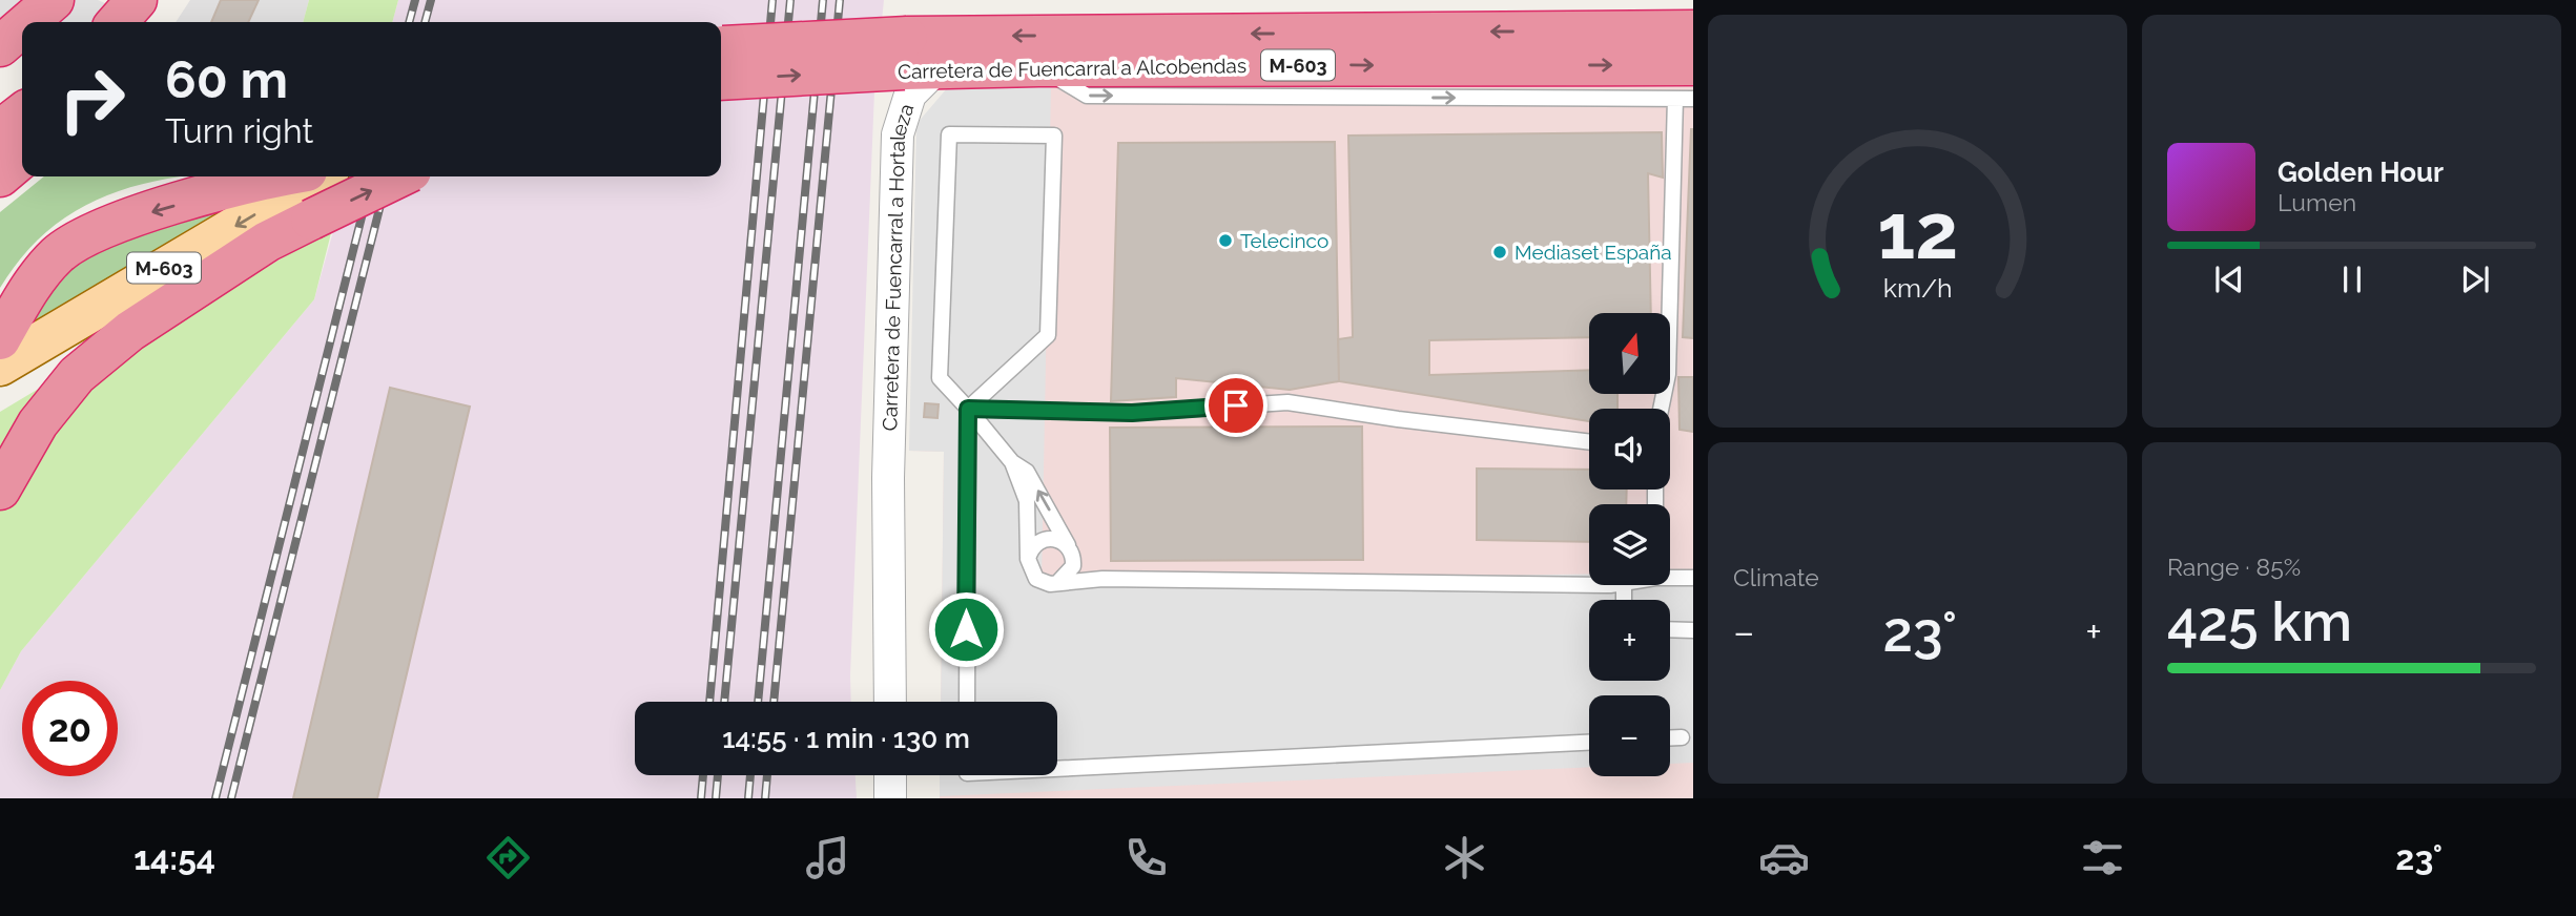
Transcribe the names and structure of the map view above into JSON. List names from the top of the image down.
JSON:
{
  "streets": {
    "highway": ["M-603", "Carretera de Fuencarral a Alcobendas"],
    "street": ["Carretera de Fuencarral a Hortaleza"]
  },
  "crossings": [
    ["Carretera de Fuencarral a Alcobendas", "Carretera de Fuencarral a Hortaleza"]
  ],
  "places": ["Telecinco", "Mediaset España"],
  "north": "top",
  "page": {
    "turn": ["60 m", "Turn right"],
    "song": ["Golden Hour", "Lumen"],
    "map_buttons": ["+", "−"],
    "tile": [
      "Climate",
      ["Range · 85%", "425 km"]
    ],
    "heat": ["−", "23°", "+"],
    "limit": "20",
    "trip": "14:55 · 1 min · 130 m",
    "tabs": ["14:54", "23°"],
    "gauge": ["12", "km/h"]
  }
}
